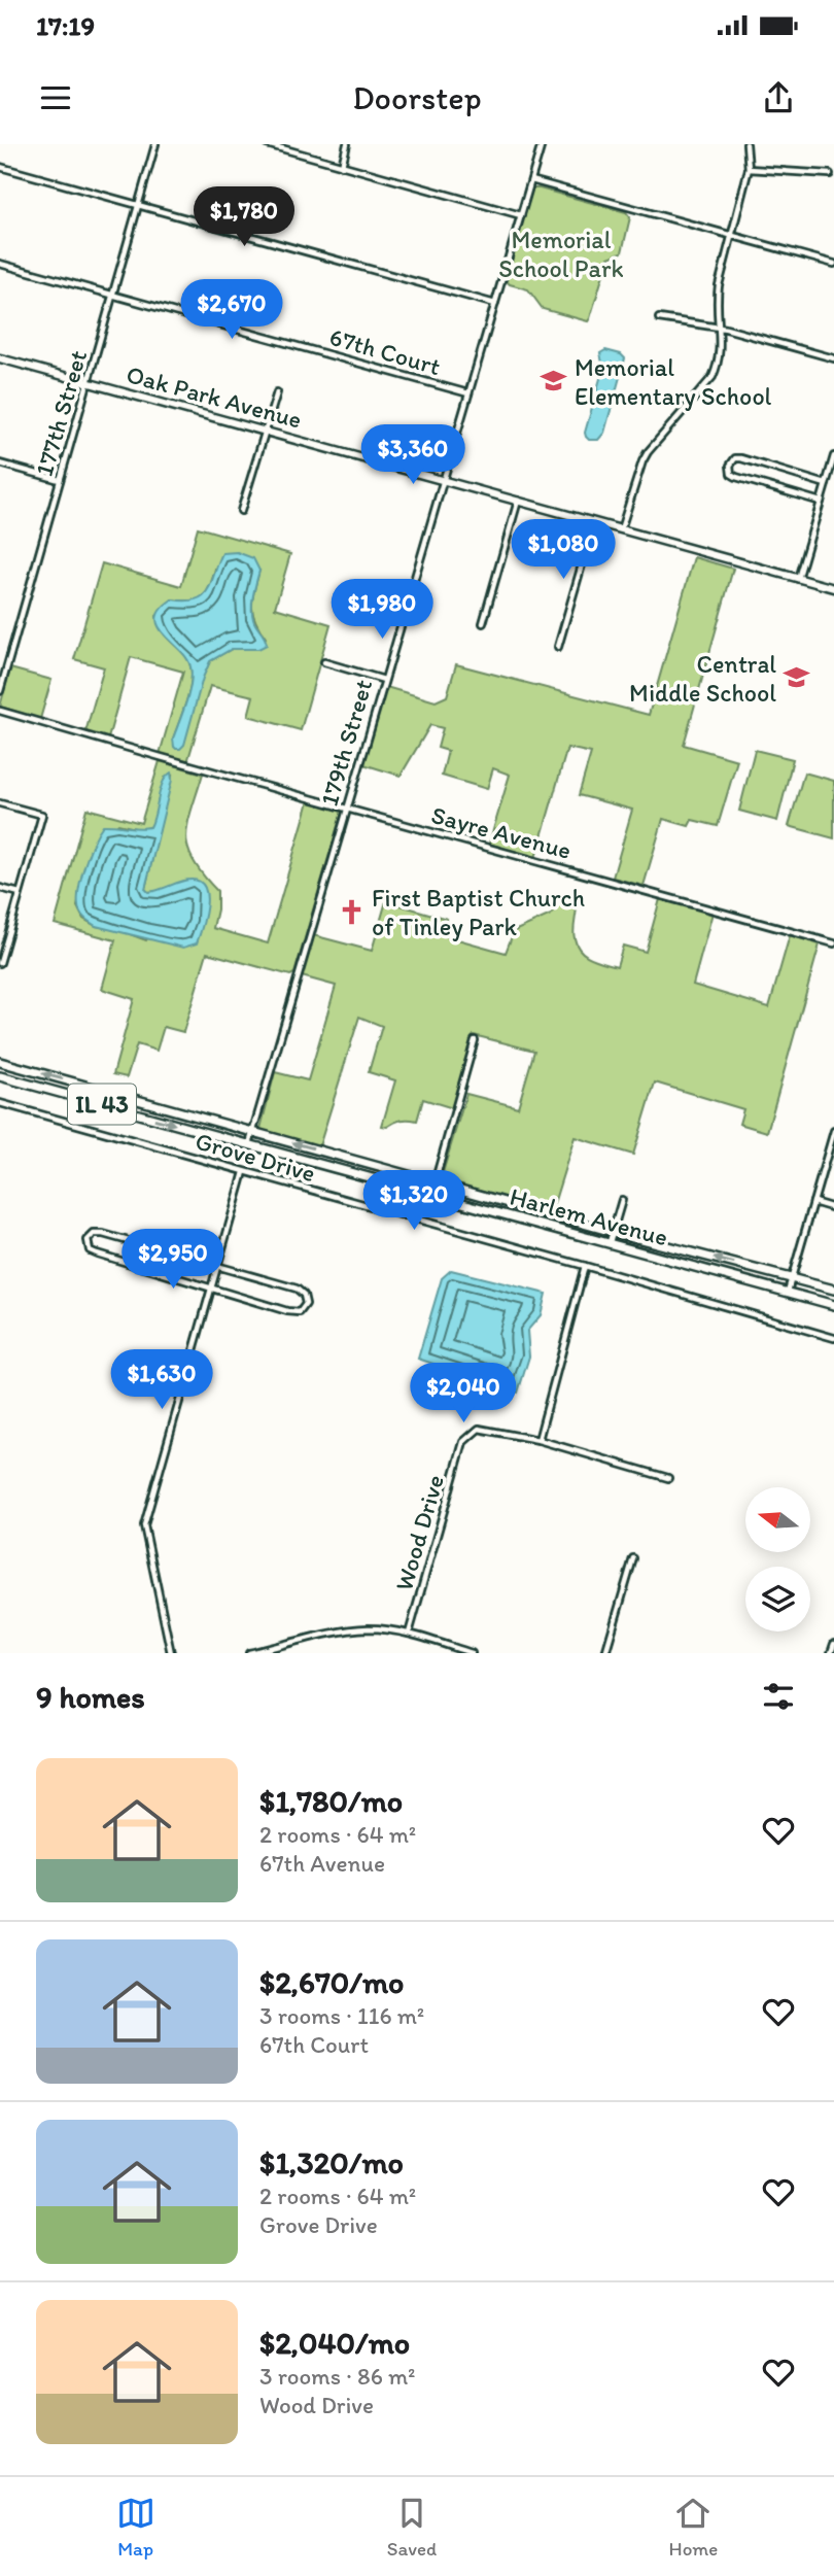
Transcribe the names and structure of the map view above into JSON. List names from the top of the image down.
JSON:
{
  "streets": {
    "main road": ["IL 43", "Harlem Avenue"],
    "street": [
      "67th Court",
      "Oak Park Avenue",
      "177th Street",
      "179th Street",
      "Sayre Avenue",
      "Grove Drive",
      "Wood Drive"
    ]
  },
  "crossings": [
    ["67th Court", "177th Street"],
    ["67th Court", "179th Street"],
    ["Oak Park Avenue", "177th Street"],
    ["Oak Park Avenue", "179th Street"],
    ["179th Street", "Sayre Avenue"],
    ["179th Street", "Harlem Avenue"]
  ],
  "parks": ["Memorial School Park"],
  "places": {
    "school or university": ["Memorial Elementary School", "Central Middle School"],
    "church": ["First Baptist Church of Tinley Park"]
  },
  "north": "left",
  "page": {
    "status": "17:19",
    "header": "Doorstep",
    "price": [
      "$1,780",
      "$2,670",
      "$3,360",
      "$1,080",
      "$1,980",
      "$1,320",
      "$2,950",
      "$1,630",
      "$2,040"
    ],
    "heading": "9 homes",
    "list": [
      {
        "name": "$1,780/mo",
        "note": "2 rooms · 64 m² · 67th Avenue"
      },
      {
        "name": "$2,670/mo",
        "note": "3 rooms · 116 m² · 67th Court"
      },
      {
        "name": "$1,320/mo",
        "note": "2 rooms · 64 m² · Grove Drive"
      },
      {
        "name": "$2,040/mo",
        "note": "3 rooms · 86 m² · Wood Drive"
      }
    ],
    "tabs": ["Map", "Saved", "Home"]
  }
}
